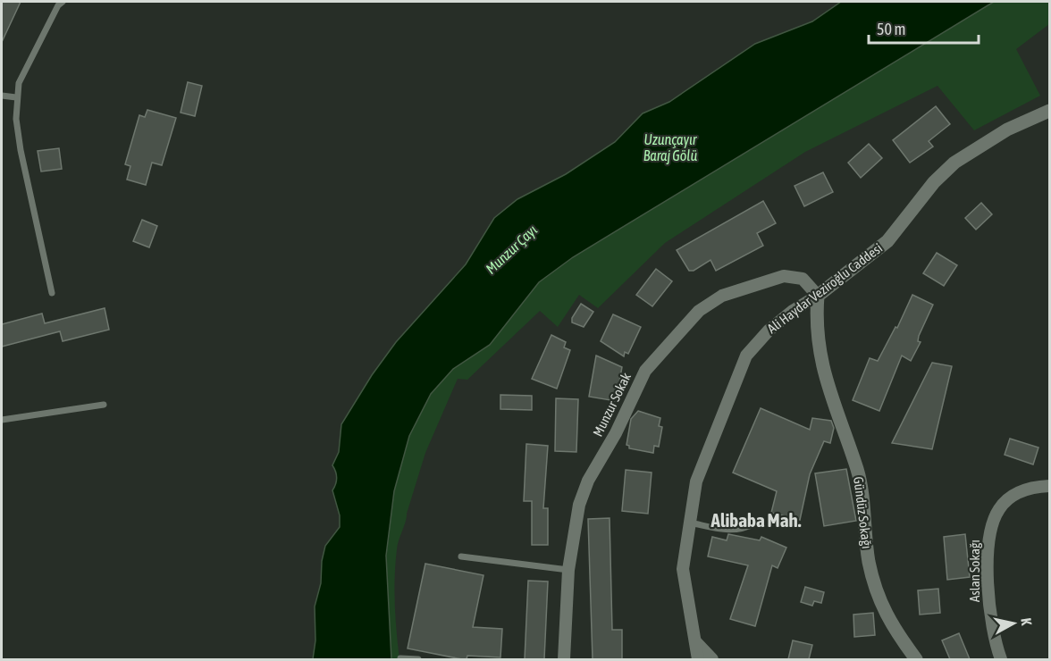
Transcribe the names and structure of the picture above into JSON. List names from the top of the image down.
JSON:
{
  "streets": {
    "main road": ["Ali Haydar Veziroğlu Caddesi", "Gündüz Sokağı"],
    "street": ["Munzur Sokak", "Aslan Sokağı"]
  },
  "crossings": [
    ["Ali Haydar Veziroğlu Caddesi", "Munzur Sokak"],
    ["Ali Haydar Veziroğlu Caddesi", "Gündüz Sokağı"],
    ["Munzur Sokak", "Gündüz Sokağı"]
  ],
  "districts": ["Alibaba Mah."],
  "water": ["Uzunçayır Baraj Gölü", "Munzur Çayı"],
  "scale_bar": "50 m",
  "north": "right"
}
